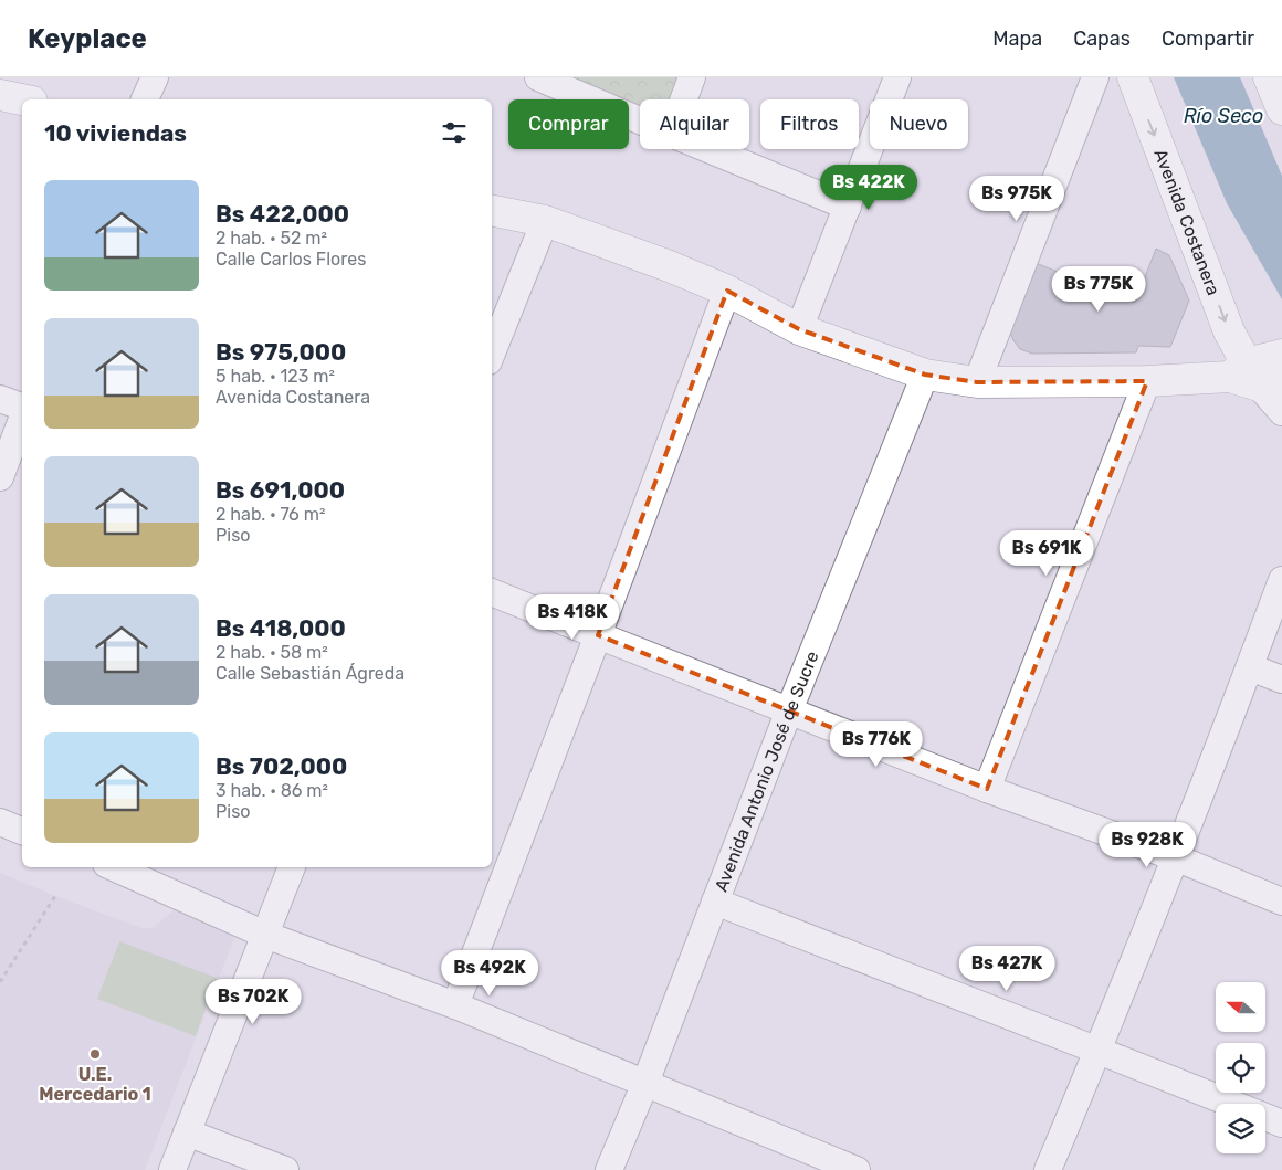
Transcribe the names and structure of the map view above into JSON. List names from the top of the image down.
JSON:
{
  "streets": {
    "main road": ["Avenida Costanera"],
    "street": ["Avenida Antonio José de Sucre"]
  },
  "one_way": ["Avenida Costanera"],
  "water": ["Río Seco"],
  "places": ["U.E. Mercedario 1"],
  "north": "left",
  "page": {
    "header": "Keyplace",
    "nav": ["Mapa", "Capas", "Compartir"],
    "chip": [
      "Comprar",
      "Alquilar",
      "Filtros",
      "Nuevo"
    ],
    "heading": "10 viviendas",
    "price": [
      "Bs 422K",
      "Bs 975K",
      "Bs 775K",
      "Bs 691K",
      "Bs 418K",
      "Bs 776K",
      "Bs 928K",
      "Bs 427K",
      "Bs 492K",
      "Bs 702K"
    ],
    "list": [
      {
        "name": "Bs 422,000",
        "note": "2 hab. · 52 m² · Calle Carlos Flores"
      },
      {
        "name": "Bs 975,000",
        "note": "5 hab. · 123 m² · Avenida Costanera"
      },
      {
        "name": "Bs 691,000",
        "note": "2 hab. · 76 m² · Piso"
      },
      {
        "name": "Bs 418,000",
        "note": "2 hab. · 58 m² · Calle Sebastián Ágreda"
      },
      {
        "name": "Bs 702,000",
        "note": "3 hab. · 86 m² · Piso"
      }
    ]
  }
}
